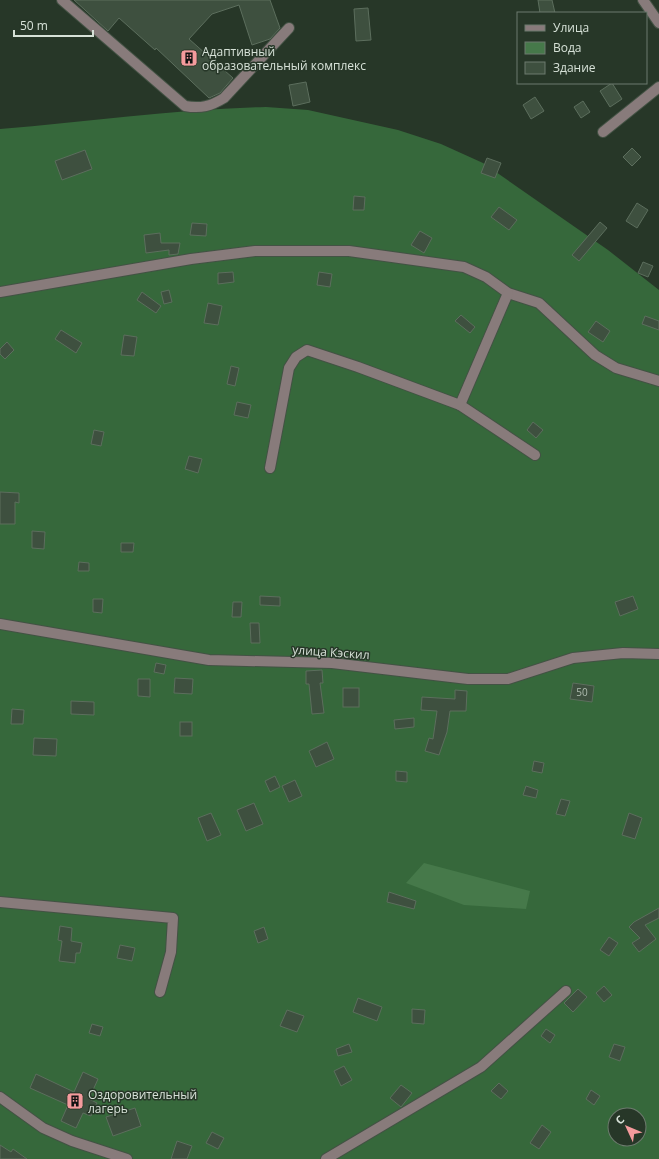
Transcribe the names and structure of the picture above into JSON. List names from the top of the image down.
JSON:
{
  "streets": {
    "street": ["улица Кэскил"]
  },
  "places": {
    "building": ["Адаптивный образовательный комплекс", "Оздоровительный лагерь"]
  },
  "house_numbers": ["50"],
  "legend": ["Улица", "Вода", "Здание"],
  "scale_bar": "50 m",
  "north": "top left"
}
